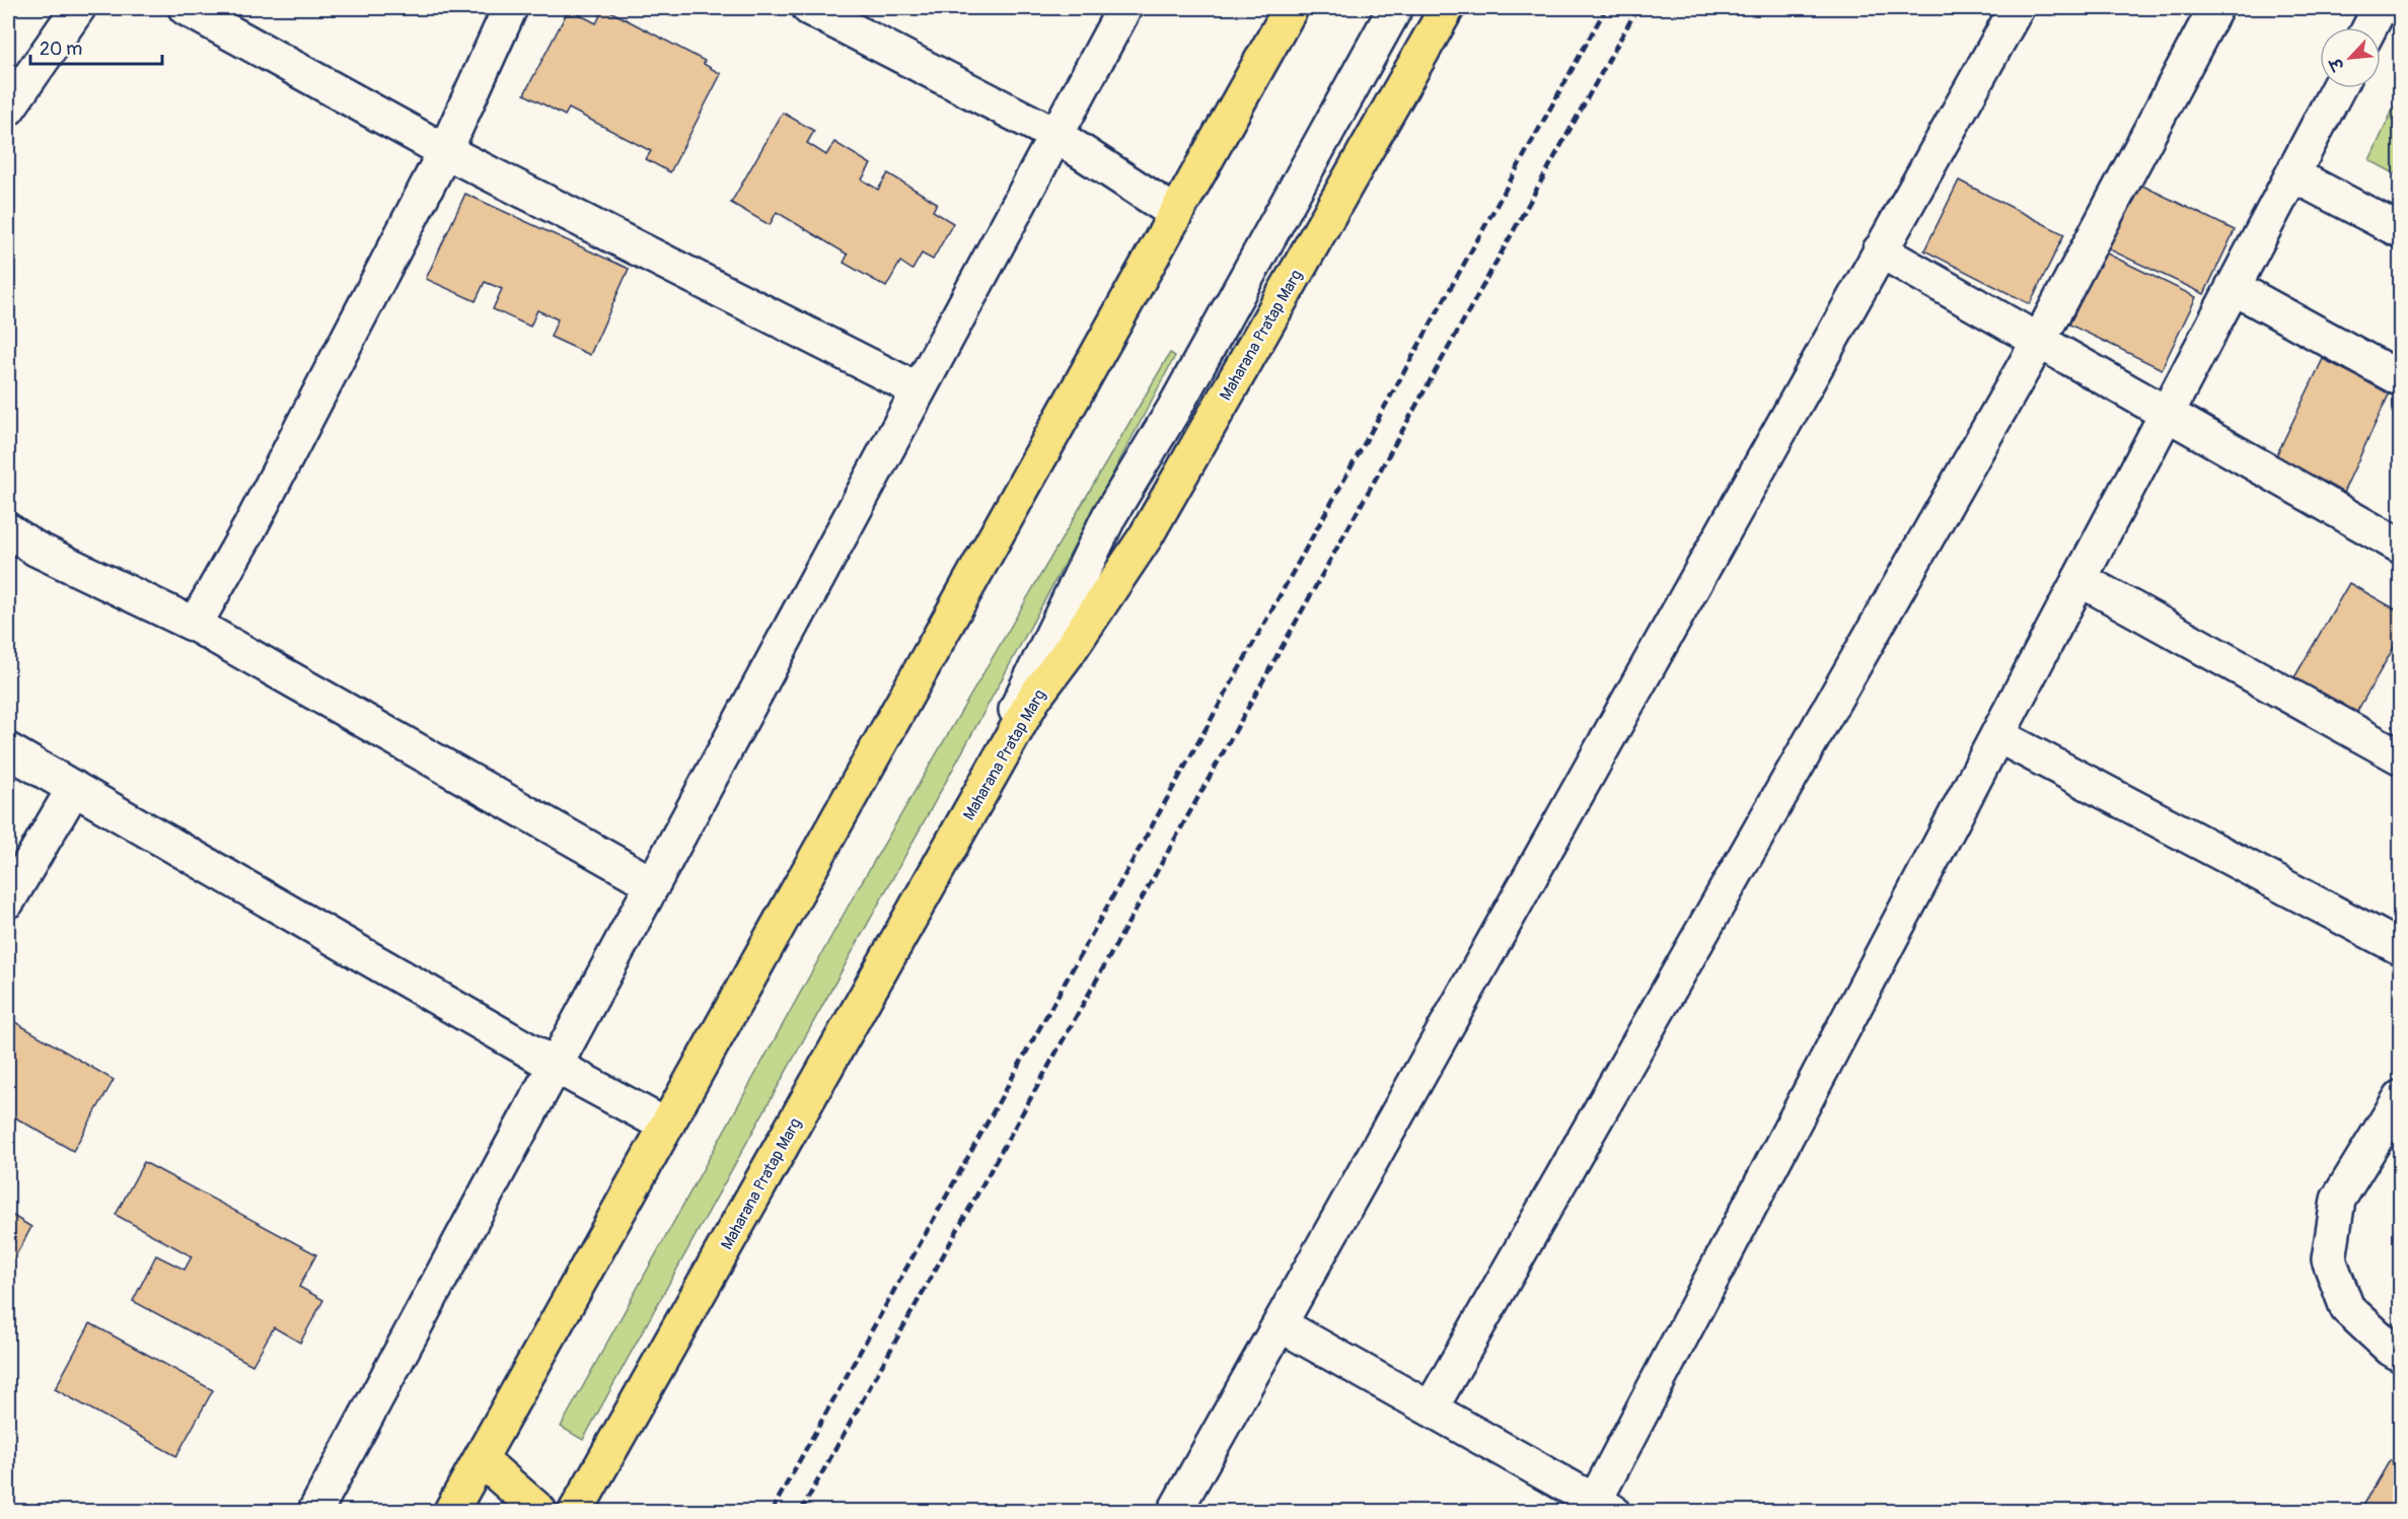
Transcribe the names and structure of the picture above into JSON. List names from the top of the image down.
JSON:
{
  "streets": {
    "main road": ["Maharana Pratap Marg"]
  },
  "scale_bar": "20 m",
  "north": "bottom left"
}
